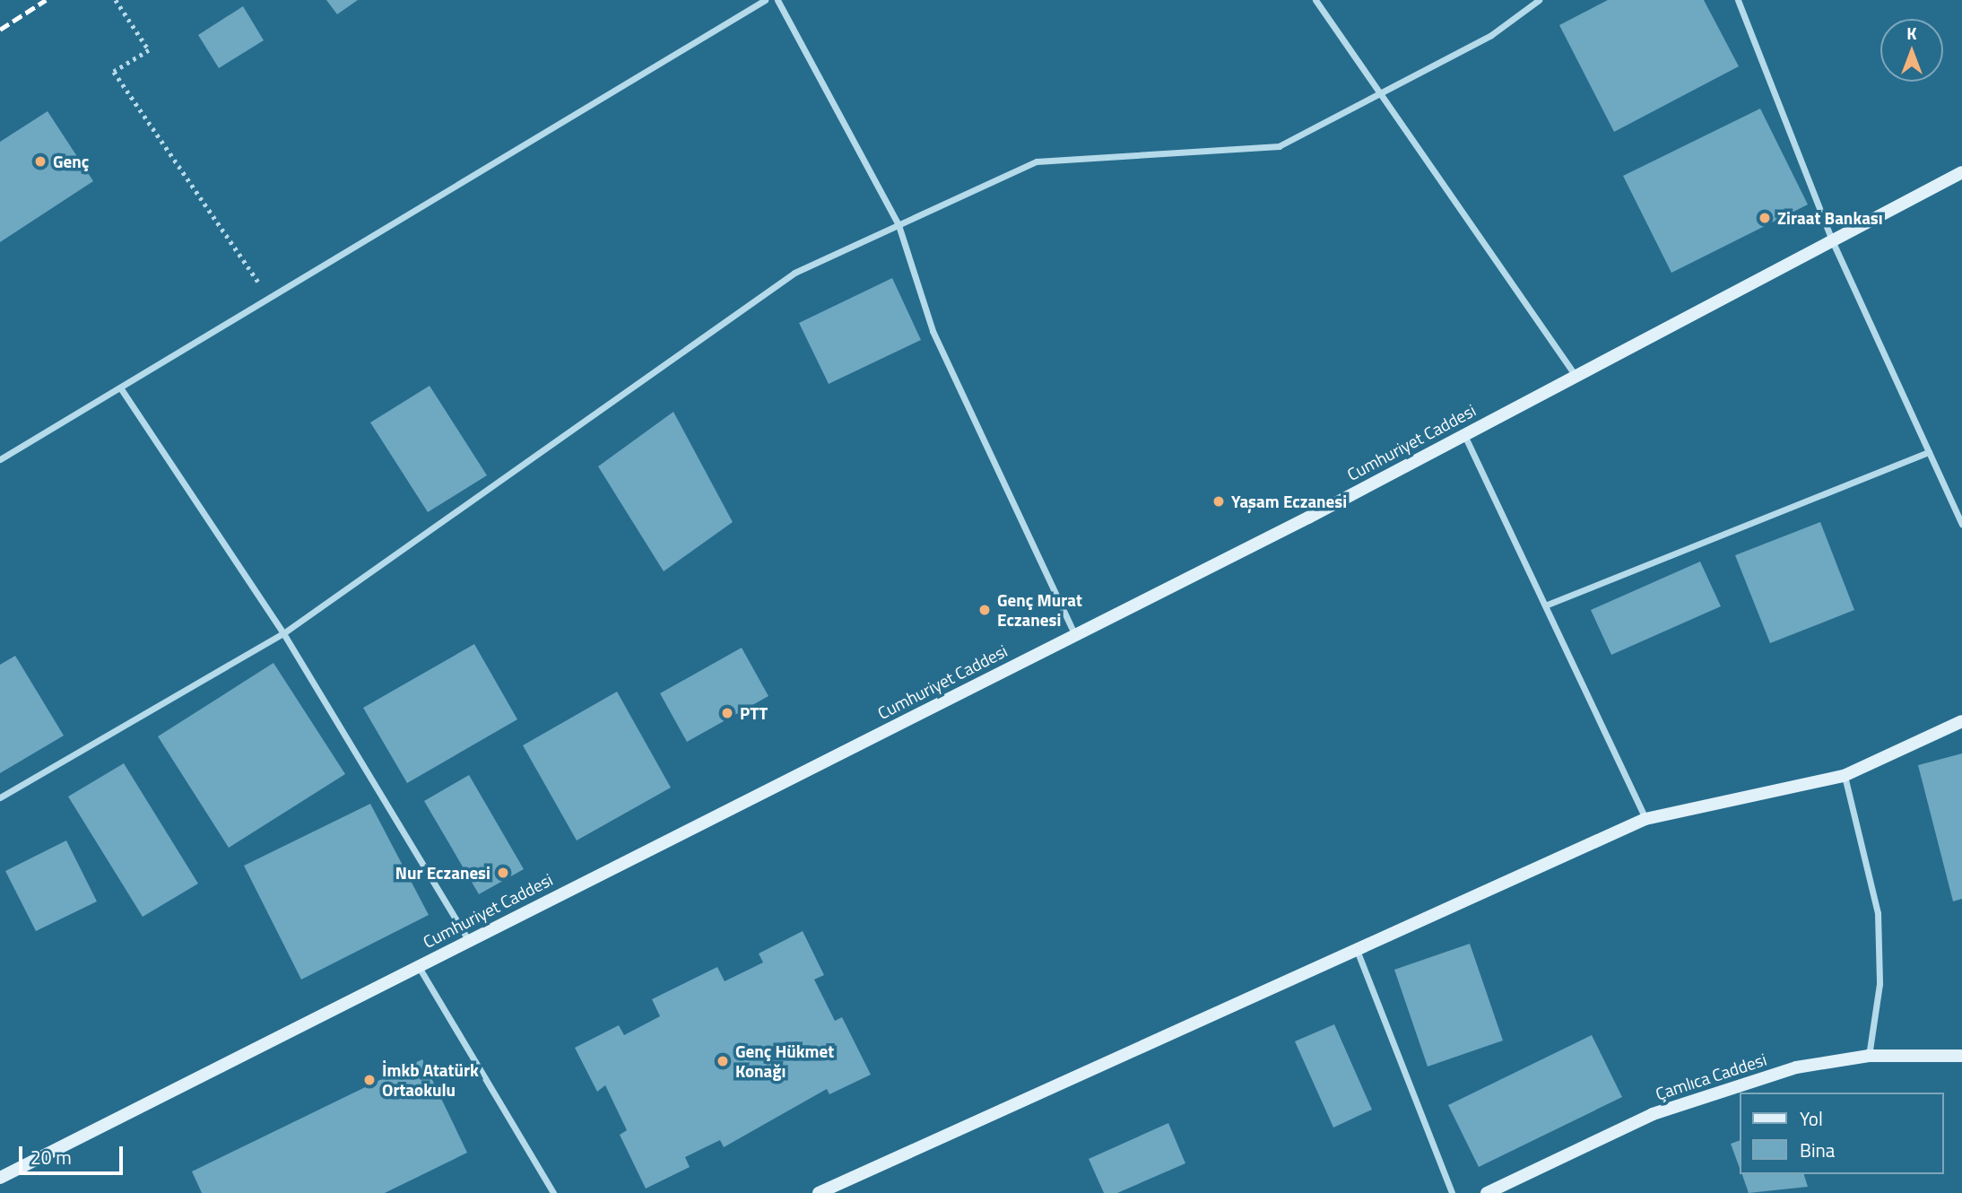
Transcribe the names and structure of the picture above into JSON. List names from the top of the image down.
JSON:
{
  "streets": {
    "main road": ["Cumhuriyet Caddesi", "Çamlıca Caddesi"]
  },
  "places": [
    "Genç",
    "Ziraat Bankası",
    "Yaşam Eczanesi",
    "Genç Murat Eczanesi",
    "PTT",
    "Nur Eczanesi",
    "Genç Hükmet Konağı",
    "İmkb Atatürk Ortaokulu"
  ],
  "legend": ["Yol", "Bina"],
  "scale_bar": "20 m",
  "north": "top"
}
